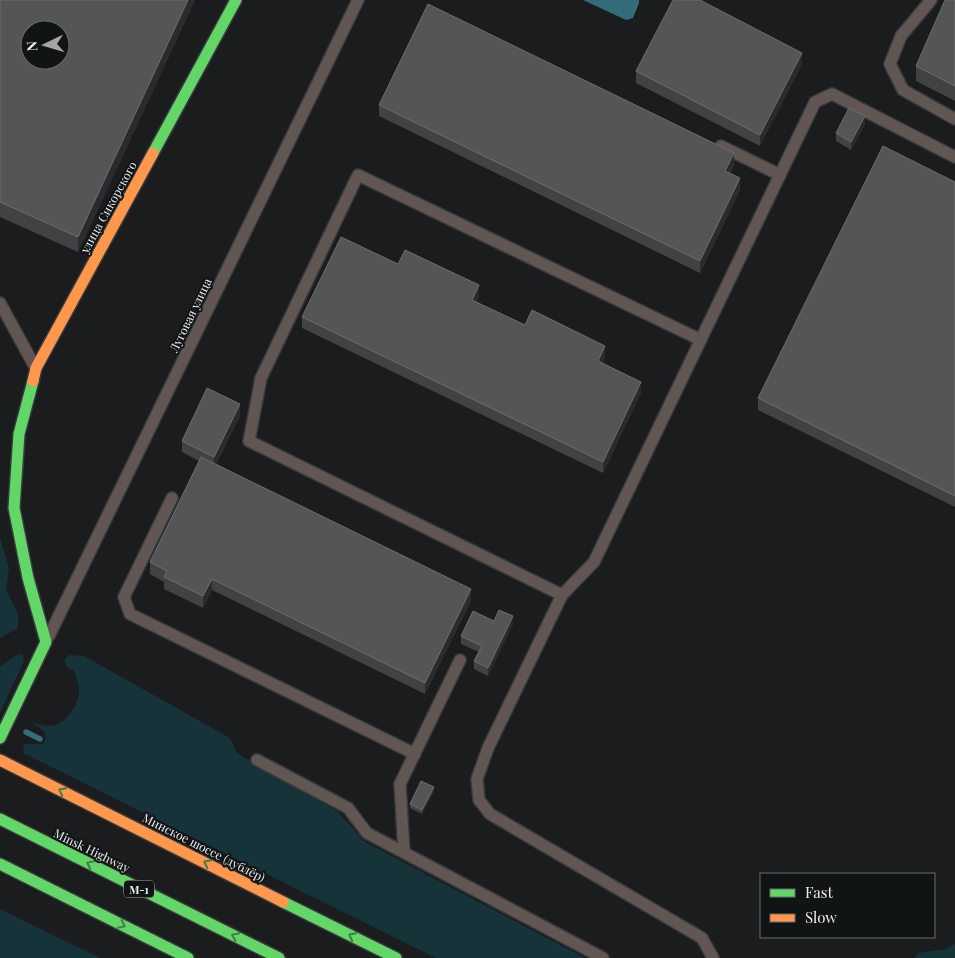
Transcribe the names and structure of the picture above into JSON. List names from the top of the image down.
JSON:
{
  "streets": {
    "main road": [
      "улица Сикорского",
      "Минское шоссе (дублёр)",
      "Minsk Highway",
      "М-1"
    ],
    "lane": ["Луговая улица"]
  },
  "crossings": [
    ["улица Сикорского", "Луговая улица"]
  ],
  "legend": ["Fast", "Slow"],
  "north": "left"
}
